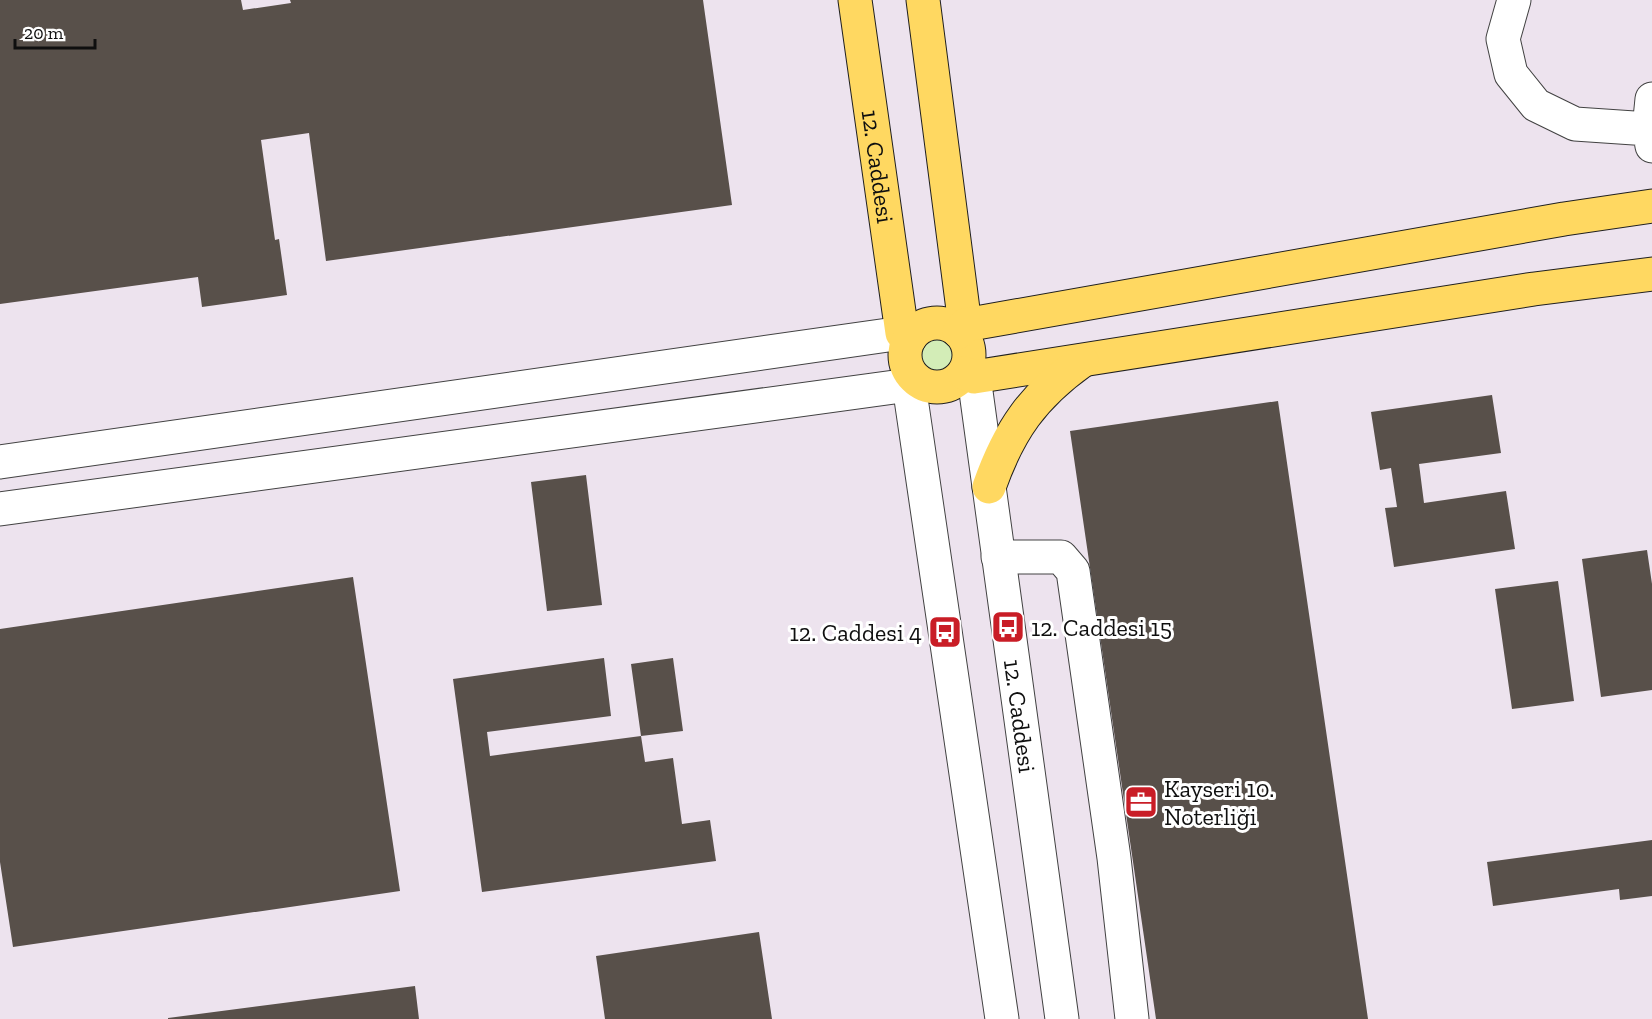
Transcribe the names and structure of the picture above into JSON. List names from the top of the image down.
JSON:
{
  "streets": {
    "main road": ["12. Caddesi"]
  },
  "places": {
    "bus stop": ["12. Caddesi 15", "12. Caddesi 4"],
    "office": ["Kayseri 10. Noterliği"]
  },
  "scale_bar": "20 m"
}
